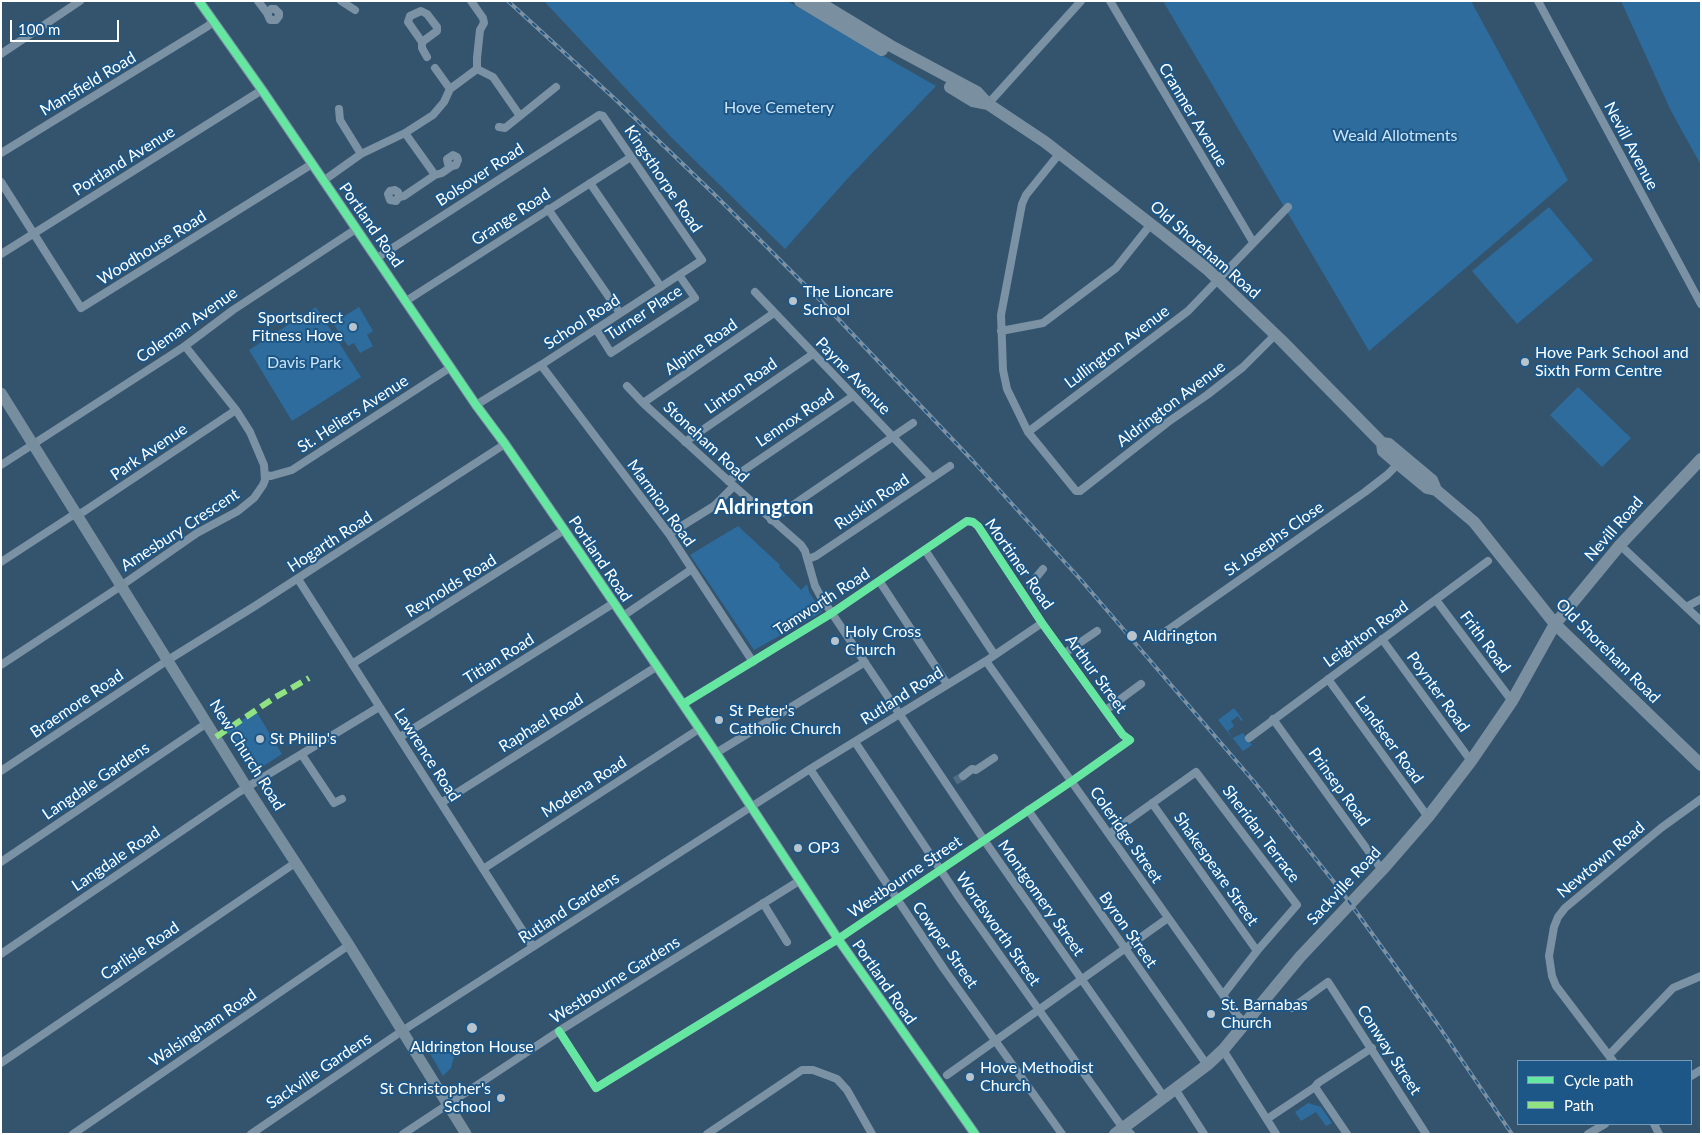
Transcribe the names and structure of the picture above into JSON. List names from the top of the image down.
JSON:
{
  "streets": {
    "main road": [
      "Old Shoreham Road",
      "Nevill Road",
      "New Church Road",
      "Sackville Road"
    ],
    "street": [
      "Mansfield Road",
      "Cranmer Avenue",
      "Nevill Avenue",
      "Portland Avenue",
      "Bolsover Road",
      "Kingsthorpe Road",
      "Grange Road",
      "Portland Road",
      "Woodhouse Road",
      "Turner Place",
      "School Road",
      "Coleman Avenue",
      "Alpine Road",
      "Lullington Avenue",
      "Payne Avenue",
      "Linton Road",
      "Aldrington Avenue",
      "St. Heliers Avenue",
      "Lennox Road",
      "Stoneham Road",
      "Park Avenue",
      "Ruskin Road",
      "Marmion Road",
      "Amesbury Crescent",
      "St Josephs Close",
      "Hogarth Road",
      "Mortimer Road",
      "Reynolds Road",
      "Tamworth Road",
      "Leighton Road",
      "Frith Road",
      "Titian Road",
      "Arthur Street",
      "Poynter Road",
      "Rutland Road",
      "Braemore Road",
      "Raphael Road",
      "Landseer Road",
      "Lawrence Road",
      "Langdale Gardens",
      "Modena Road",
      "Prinsep Road",
      "Sheridan Terrace",
      "Coleridge Street",
      "Langdale Road",
      "Newtown Road",
      "Shakespeare Street",
      "Westbourne Street",
      "Montgomery Street",
      "Rutland Gardens",
      "Wordsworth Street",
      "Byron Street",
      "Cowper Street",
      "Carlisle Road",
      "Westbourne Gardens",
      "Walsingham Road",
      "Conway Street",
      "Sackville Gardens"
    ]
  },
  "crossings": [
    ["Mansfield Road", "Portland Road"],
    ["Cranmer Avenue", "Lullington Avenue"],
    ["Portland Avenue", "Portland Road"],
    ["Portland Avenue", "Woodhouse Road"],
    ["Bolsover Road", "Kingsthorpe Road"],
    ["Bolsover Road", "Portland Road"],
    ["Kingsthorpe Road", "Grange Road"],
    ["Kingsthorpe Road", "School Road"],
    ["Grange Road", "Portland Road"],
    ["Portland Road", "Woodhouse Road"],
    ["Portland Road", "School Road"],
    ["Portland Road", "Coleman Avenue"],
    ["Portland Road", "St. Heliers Avenue"],
    ["Portland Road", "Hogarth Road"],
    ["Portland Road", "Reynolds Road"],
    ["Portland Road", "Tamworth Road"],
    ["Portland Road", "Titian Road"],
    ["Portland Road", "Rutland Road"],
    ["Portland Road", "Raphael Road"],
    ["Portland Road", "Modena Road"],
    ["Portland Road", "Westbourne Street"],
    ["Portland Road", "Rutland Gardens"],
    ["Portland Road", "Westbourne Gardens"],
    ["Old Shoreham Road", "Lullington Avenue"],
    ["Old Shoreham Road", "Aldrington Avenue"],
    ["Old Shoreham Road", "Nevill Road"],
    ["Old Shoreham Road", "St Josephs Close"],
    ["Old Shoreham Road", "Sackville Road"],
    ["Turner Place", "School Road"],
    ["School Road", "Marmion Road"],
    ["Coleman Avenue", "New Church Road"],
    ["Alpine Road", "Payne Avenue"],
    ["Alpine Road", "Stoneham Road"],
    ["Lullington Avenue", "Aldrington Avenue"],
    ["Payne Avenue", "Linton Road"],
    ["Payne Avenue", "Lennox Road"],
    ["Payne Avenue", "Ruskin Road"],
    ["Linton Road", "Stoneham Road"],
    ["St. Heliers Avenue", "Amesbury Crescent"],
    ["Lennox Road", "Stoneham Road"],
    ["Lennox Road", "Marmion Road"],
    ["Stoneham Road", "Ruskin Road"],
    ["Stoneham Road", "Tamworth Road"],
    ["Stoneham Road", "Montgomery Street"],
    ["Park Avenue", "New Church Road"],
    ["Marmion Road", "Tamworth Road"],
    ["Nevill Road", "Sackville Road"],
    ["Amesbury Crescent", "New Church Road"],
    ["Hogarth Road", "Braemore Road"],
    ["Hogarth Road", "New Church Road"],
    ["Hogarth Road", "Lawrence Road"],
    ["Mortimer Road", "Tamworth Road"],
    ["Mortimer Road", "Arthur Street"],
    ["Mortimer Road", "Rutland Road"],
    ["Reynolds Road", "Lawrence Road"],
    ["Tamworth Road", "Montgomery Street"],
    ["Leighton Road", "Frith Road"],
    ["Leighton Road", "Poynter Road"],
    ["Leighton Road", "Landseer Road"],
    ["Leighton Road", "Prinsep Road"],
    ["Frith Road", "Sackville Road"],
    ["Titian Road", "Lawrence Road"],
    ["Arthur Street", "Rutland Road"],
    ["Arthur Street", "Westbourne Street"],
    ["Poynter Road", "Sackville Road"],
    ["Rutland Road", "Coleridge Street"],
    ["Rutland Road", "Montgomery Street"],
    ["Rutland Road", "Rutland Gardens"],
    ["Rutland Road", "Wordsworth Street"],
    ["Rutland Road", "Cowper Street"],
    ["Braemore Road", "New Church Road"],
    ["Raphael Road", "Lawrence Road"],
    ["Landseer Road", "Sackville Road"],
    ["New Church Road", "Langdale Gardens"],
    ["New Church Road", "Langdale Road"],
    ["New Church Road", "Rutland Gardens"],
    ["New Church Road", "Carlisle Road"],
    ["New Church Road", "Westbourne Gardens"],
    ["New Church Road", "Walsingham Road"],
    ["New Church Road", "Sackville Gardens"],
    ["Lawrence Road", "Modena Road"],
    ["Lawrence Road", "Langdale Road"],
    ["Lawrence Road", "Rutland Gardens"],
    ["Prinsep Road", "Sackville Road"],
    ["Sheridan Terrace", "Coleridge Street"],
    ["Sheridan Terrace", "Shakespeare Street"],
    ["Coleridge Street", "Westbourne Street"],
    ["Coleridge Street", "Sackville Road"],
    ["Westbourne Street", "Montgomery Street"],
    ["Westbourne Street", "Wordsworth Street"],
    ["Westbourne Street", "Byron Street"],
    ["Westbourne Street", "Cowper Street"],
    ["Westbourne Street", "Westbourne Gardens"],
    ["Sackville Road", "Montgomery Street"],
    ["Sackville Road", "Wordsworth Street"],
    ["Sackville Road", "Byron Street"],
    ["Rutland Gardens", "Sackville Gardens"]
  ],
  "districts": ["Aldrington"],
  "parks": ["Hove Cemetery", "Weald Allotments", "Davis Park"],
  "places": [
    "The Lioncare School",
    "Sportsdirect Fitness Hove",
    "Hove Park School and Sixth Form Centre",
    "Aldrington",
    "Holy Cross Church",
    "St Peter's Catholic Church",
    "St Philip's",
    "OP3",
    "St. Barnabas Church",
    "Aldrington House",
    "Hove Methodist Church",
    "St Christopher's School"
  ],
  "legend": ["Cycle path", "Path"],
  "scale_bar": "100 m"
}
